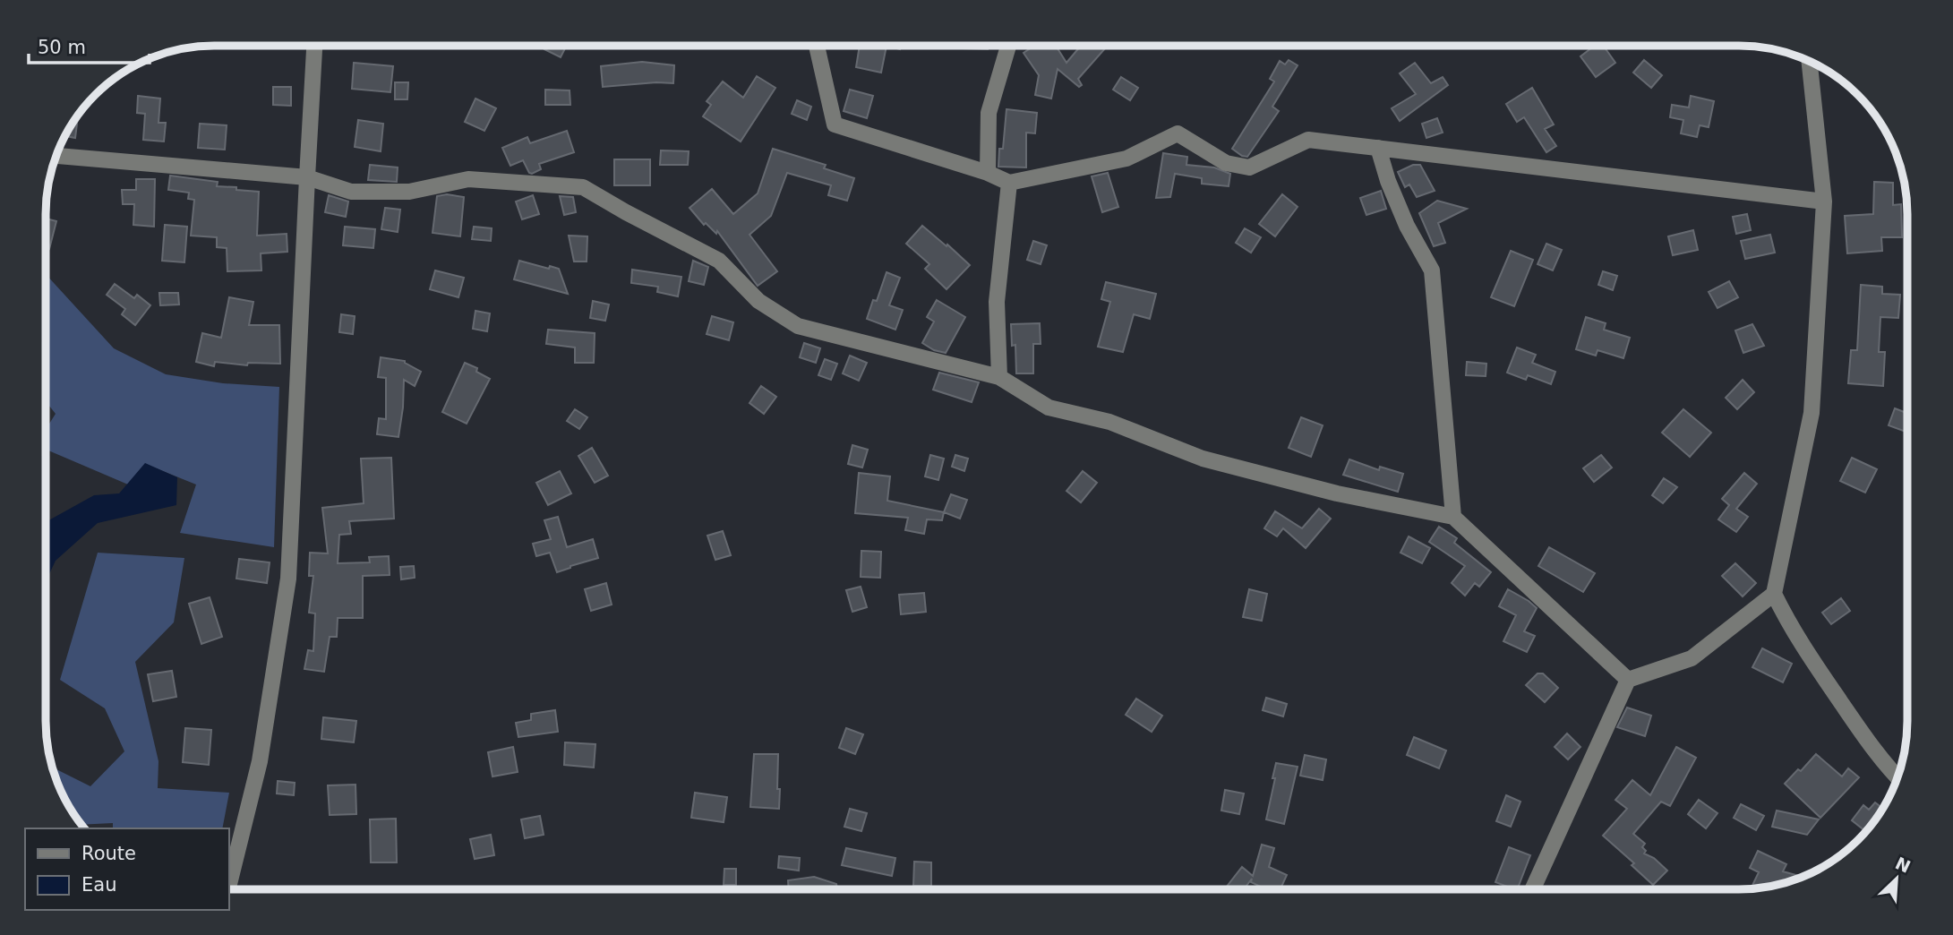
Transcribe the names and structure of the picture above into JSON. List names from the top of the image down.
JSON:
{
  "legend": ["Route", "Eau"],
  "scale_bar": "50 m",
  "north": "top right"
}
